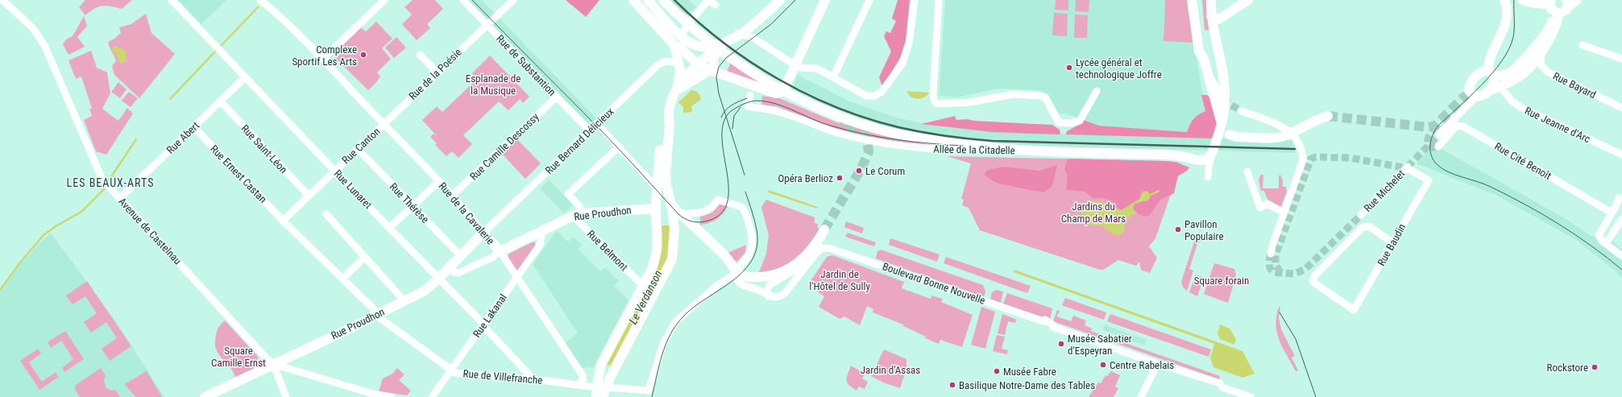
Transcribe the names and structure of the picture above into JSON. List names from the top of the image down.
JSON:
{
  "streets": {
    "street": [
      "Rue de Substantion",
      "Rue de la Poésie",
      "Rue Bayard",
      "Rue Jeanne d'Arc",
      "Rue Abert",
      "Rue Bernard Délicieux",
      "Rue Canton",
      "Rue Camille Descossy",
      "Rue Saint-Léon",
      "Allée de la Citadelle",
      "Rue Cité Benoît",
      "Rue Ernest Castan",
      "Rue Lunaret",
      "Rue Michelet",
      "Rue Thérèse",
      "Rue de la Cavalerie",
      "Rue Proudhon",
      "Avenue de Castelnau",
      "Rue Baudin",
      "Rue Belmont",
      "Boulevard Bonne Nouvelle",
      "Rue Lakanal",
      "Rue de Villefranche"
    ]
  },
  "crossings": [
    ["Rue de Substantion", "Rue de la Poésie"],
    ["Rue de Substantion", "Rue Bernard Délicieux"],
    ["Rue de Substantion", "Rue Camille Descossy"],
    ["Rue de la Poésie", "Rue Canton"],
    ["Rue de la Poésie", "Rue de la Cavalerie"],
    ["Rue Abert", "Rue Saint-Léon"],
    ["Rue Abert", "Rue Ernest Castan"],
    ["Rue Abert", "Rue Lunaret"],
    ["Rue Abert", "Avenue de Castelnau"],
    ["Rue Bernard Délicieux", "Rue de la Cavalerie"],
    ["Rue Bernard Délicieux", "Rue Proudhon"],
    ["Rue Canton", "Rue Saint-Léon"],
    ["Rue Canton", "Rue Ernest Castan"],
    ["Rue Canton", "Rue Lunaret"],
    ["Rue Canton", "Rue Thérèse"],
    ["Rue Canton", "Rue de la Cavalerie"],
    ["Rue Camille Descossy", "Rue de la Cavalerie"],
    ["Rue Ernest Castan", "Rue de Villefranche"],
    ["Rue Lunaret", "Rue Proudhon"],
    ["Rue Lunaret", "Rue Lakanal"],
    ["Rue Lunaret", "Rue de Villefranche"],
    ["Rue Michelet", "Rue Baudin"],
    ["Rue Thérèse", "Rue Proudhon"],
    ["Rue de la Cavalerie", "Rue Proudhon"],
    ["Rue de la Cavalerie", "Rue Lakanal"],
    ["Rue de la Cavalerie", "Rue de Villefranche"],
    ["Rue Proudhon", "Avenue de Castelnau"],
    ["Rue Proudhon", "Rue Belmont"],
    ["Rue Proudhon", "Rue Lakanal"],
    ["Rue Proudhon", "Rue de Villefranche"],
    ["Rue Lakanal", "Rue de Villefranche"]
  ],
  "districts": ["LES BEAUX-ARTS"],
  "water": ["Le Verdanson"],
  "parks": [
    "Esplanade de la Musique",
    "Jardins du Champ de Mars",
    "Jardin de l'Hôtel de Sully",
    "Square forain",
    "Square Camille Ernst",
    "Jardin d'Assas"
  ],
  "places": [
    "Complexe Sportif Les Arts",
    "Lycée général et technologique Joffre",
    "Le Corum",
    "Opéra Berlioz",
    "Pavillon Populaire",
    "Musée Sabatier d'Espeyran",
    "Centre Rabelais",
    "Rockstore",
    "Musée Fabre",
    "Basilique Notre-Dame des Tables"
  ]
}
